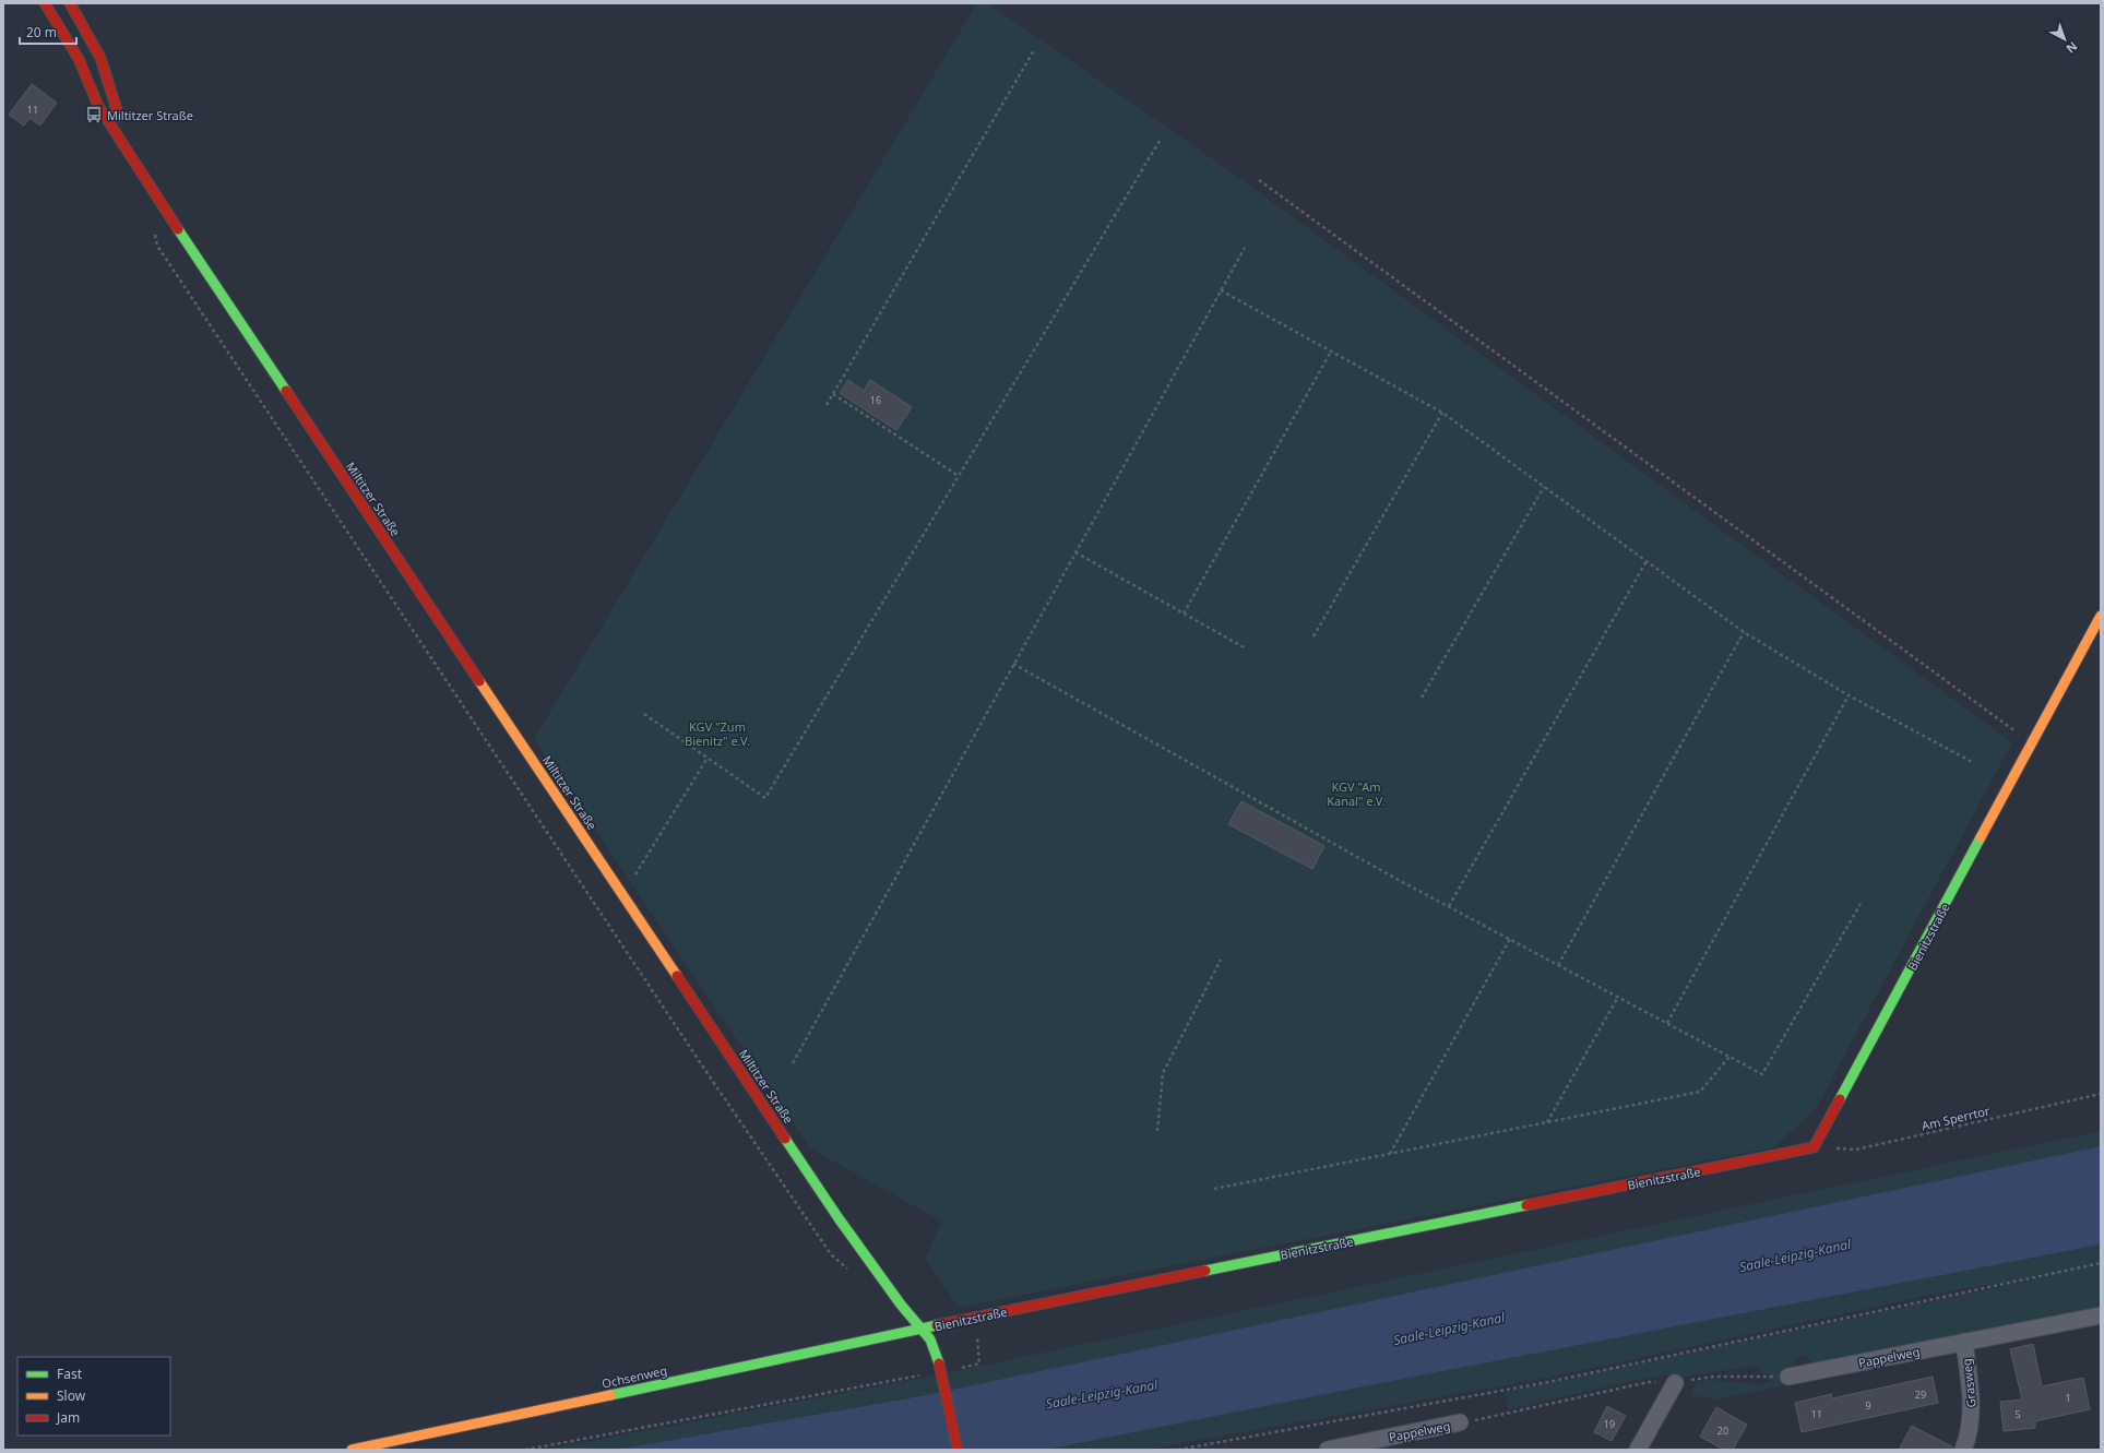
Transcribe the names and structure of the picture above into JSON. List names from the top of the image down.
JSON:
{
  "streets": {
    "street": [
      "Miltitzer Straße",
      "Bienitzstraße",
      "Pappelweg",
      "Ochsenweg",
      "Grasweg"
    ],
    "path": ["Am Sperrtor"]
  },
  "crossings": [
    ["Miltitzer Straße", "Bienitzstraße"],
    ["Miltitzer Straße", "Ochsenweg"],
    ["Bienitzstraße", "Am Sperrtor"],
    ["Bienitzstraße", "Ochsenweg"],
    ["Pappelweg", "Grasweg"]
  ],
  "water": ["Saale-Leipzig-Kanal"],
  "parks": ["KGV \"Zum Bienitz\" e.V.", "KGV \"Am Kanal\" e.V."],
  "places": {
    "bus stop": ["Miltitzer Straße"]
  },
  "house_numbers": [
    "11",
    "16",
    "29",
    "1",
    "9",
    "11",
    "5",
    "19",
    "20"
  ],
  "legend": ["Fast", "Slow", "Jam"],
  "scale_bar": "20 m",
  "north": "bottom right"
}
